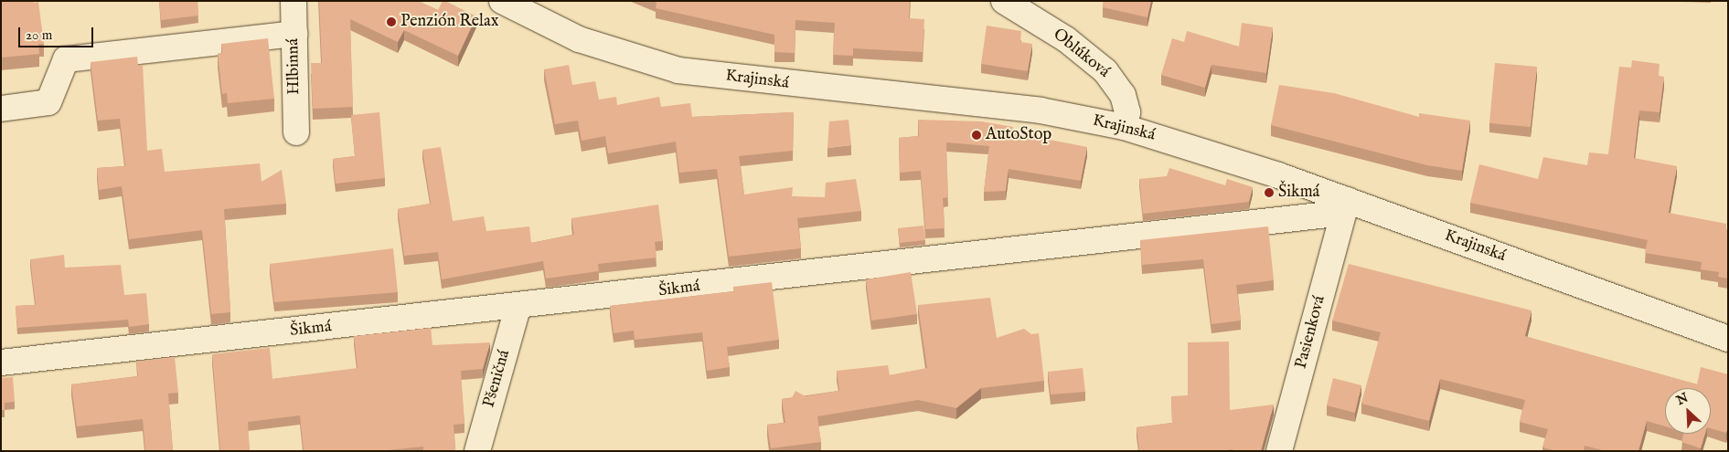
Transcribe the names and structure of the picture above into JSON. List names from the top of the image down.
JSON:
{
  "streets": {
    "street": [
      "Oblúková",
      "Hlbinná",
      "Krajinská",
      "Šikmá",
      "Pasienková",
      "Pšeničná"
    ]
  },
  "crossings": [
    ["Oblúková", "Krajinská"],
    ["Krajinská", "Šikmá"],
    ["Krajinská", "Pasienková"],
    ["Šikmá", "Pasienková"],
    ["Šikmá", "Pšeničná"]
  ],
  "places": ["Penzión Relax", "AutoStop", "Šikmá"],
  "scale_bar": "20 m",
  "north": "top left"
}
